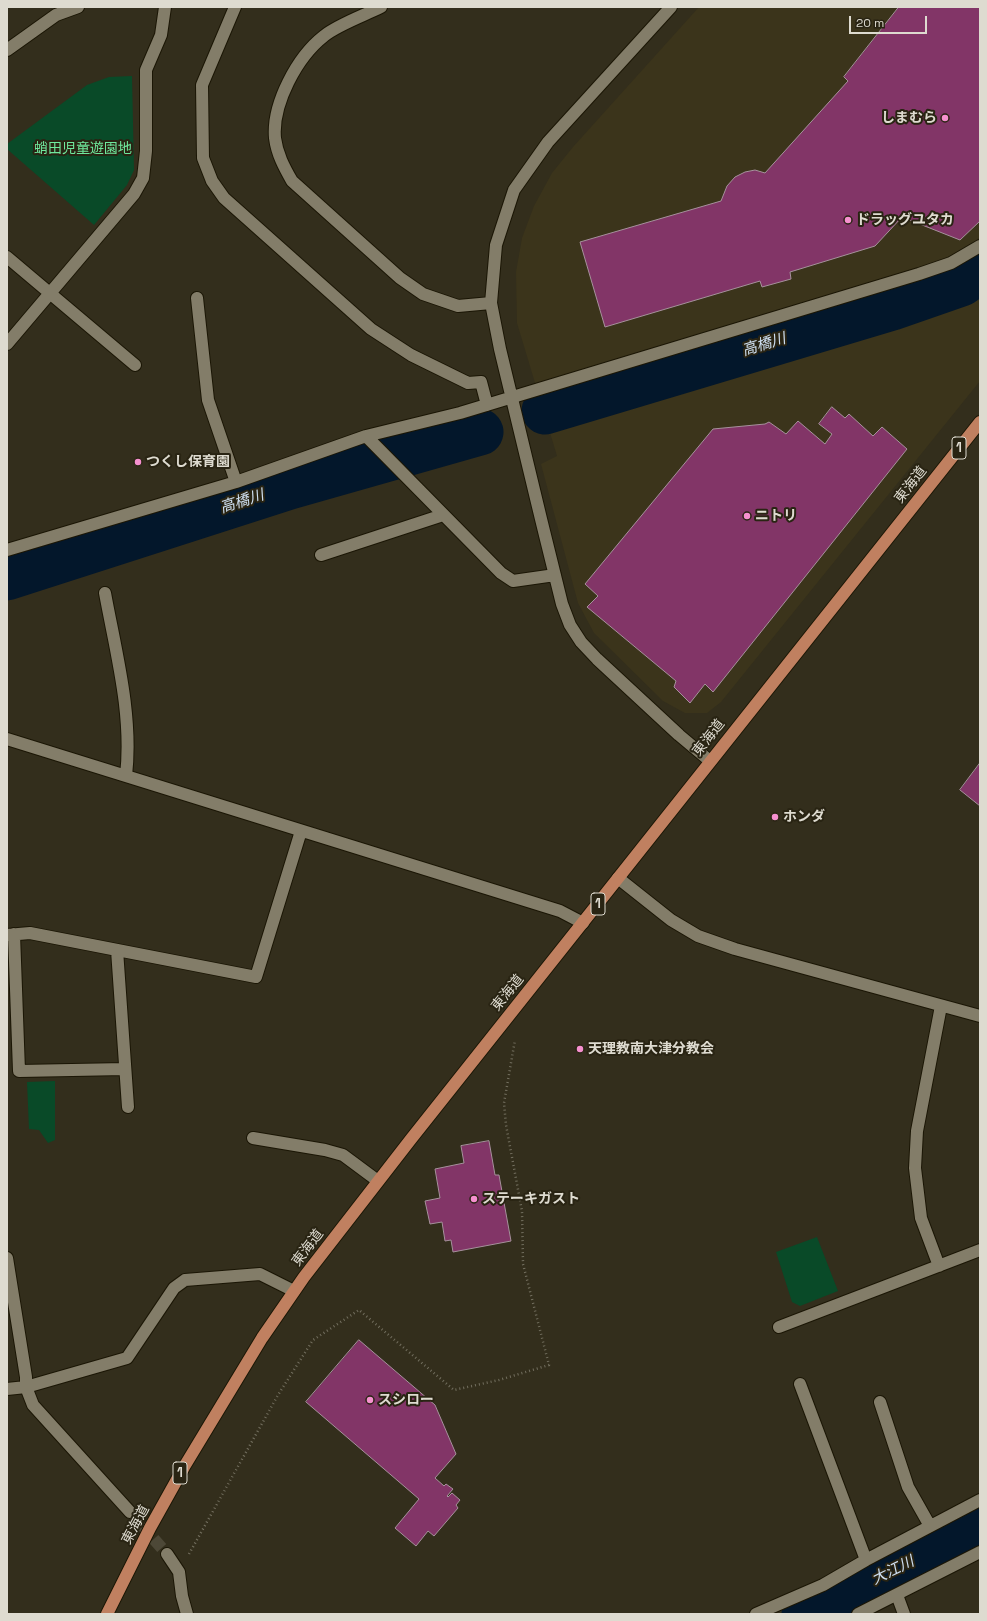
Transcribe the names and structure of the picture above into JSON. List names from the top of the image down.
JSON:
{
  "streets": {
    "highway": ["1", "東海道"]
  },
  "water": ["高橋川", "大江川"],
  "parks": ["蛸田児童遊園地"],
  "places": [
    "しまむら",
    "ドラッグユタカ",
    "つくし保育園",
    "ニトリ",
    "ホンダ",
    "天理教南大津分教会",
    "ステーキガスト",
    "スシロー"
  ],
  "scale_bar": "20 m"
}
